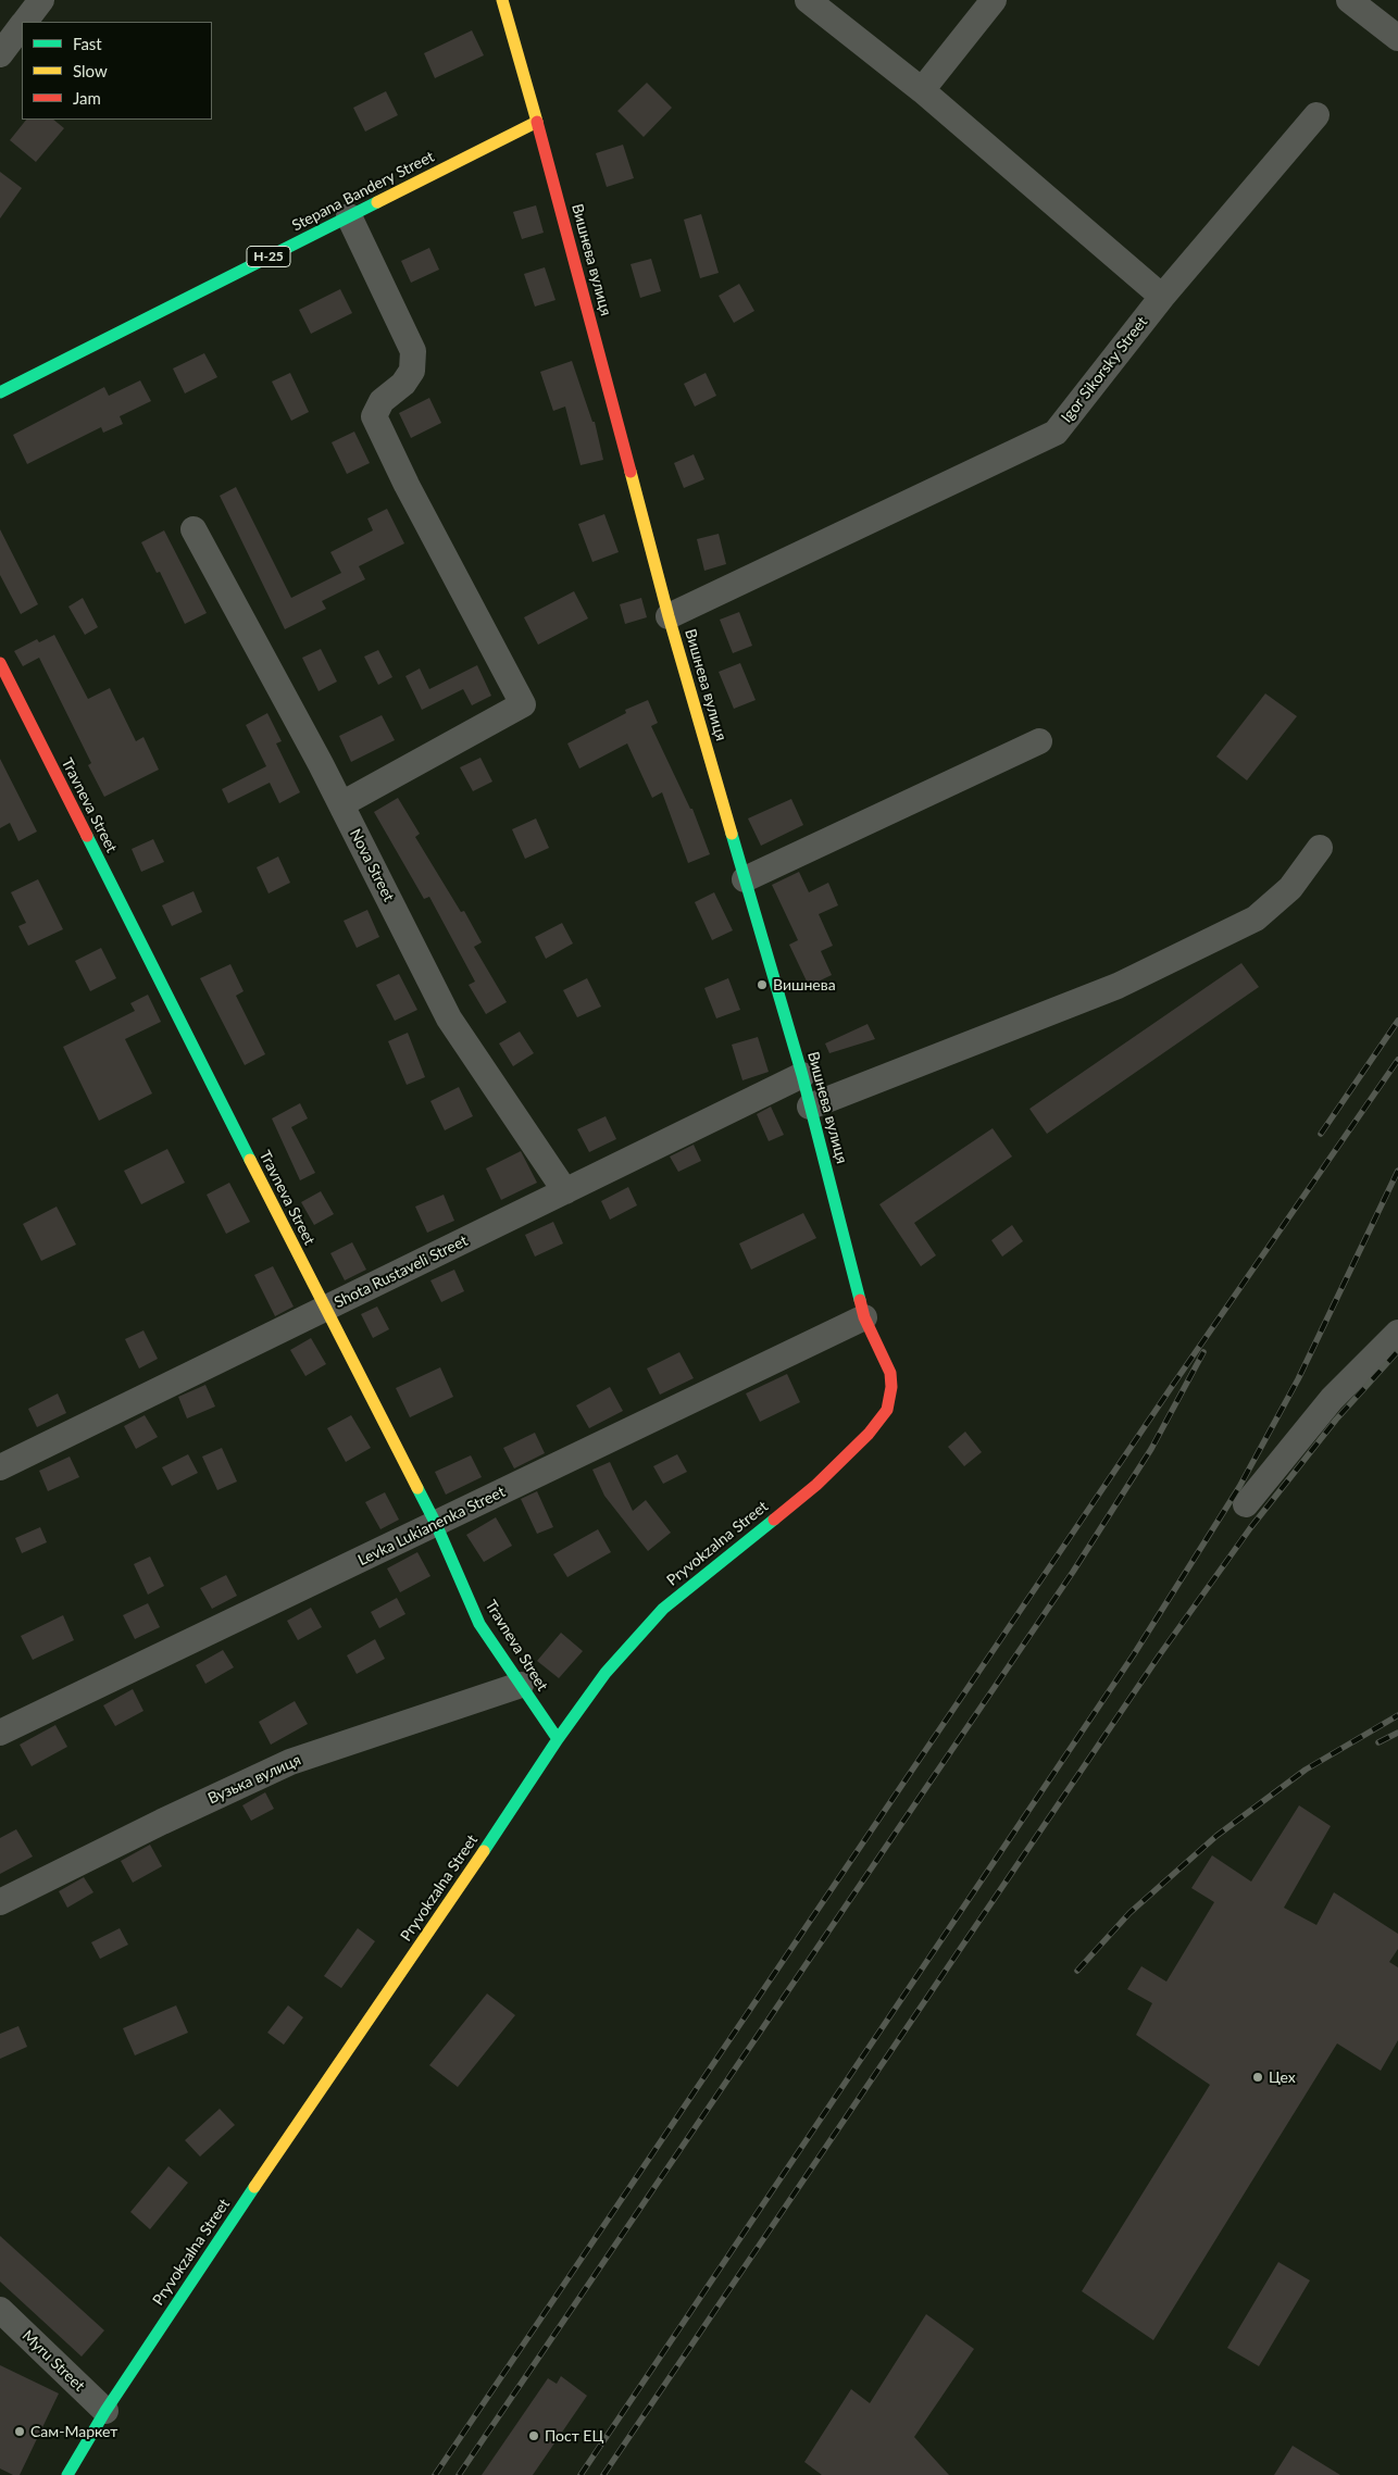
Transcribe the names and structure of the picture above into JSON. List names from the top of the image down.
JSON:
{
  "streets": {
    "street": [
      "Stepana Bandery Street",
      "Н-25",
      "Вишнева вулиця",
      "Igor Sikorsky Street",
      "Travneva Street",
      "Nova Street",
      "Shota Rustaveli Street",
      "Levka Lukianenka Street",
      "Pryvokzalna Street",
      "Вузька вулиця",
      "Myru Street"
    ]
  },
  "crossings": [
    ["Stepana Bandery Street", "Вишнева вулиця"],
    ["Вишнева вулиця", "Igor Sikorsky Street"],
    ["Вишнева вулиця", "Shota Rustaveli Street"],
    ["Вишнева вулиця", "Levka Lukianenka Street"],
    ["Вишнева вулиця", "Pryvokzalna Street"],
    ["Travneva Street", "Shota Rustaveli Street"],
    ["Travneva Street", "Levka Lukianenka Street"],
    ["Travneva Street", "Pryvokzalna Street"],
    ["Travneva Street", "Вузька вулиця"],
    ["Nova Street", "Shota Rustaveli Street"],
    ["Pryvokzalna Street", "Myru Street"]
  ],
  "places": [
    "Вишнева",
    "Цех",
    "Сам-Маркет",
    "Пост ЕЦ"
  ],
  "legend": ["Fast", "Slow", "Jam"]
}
